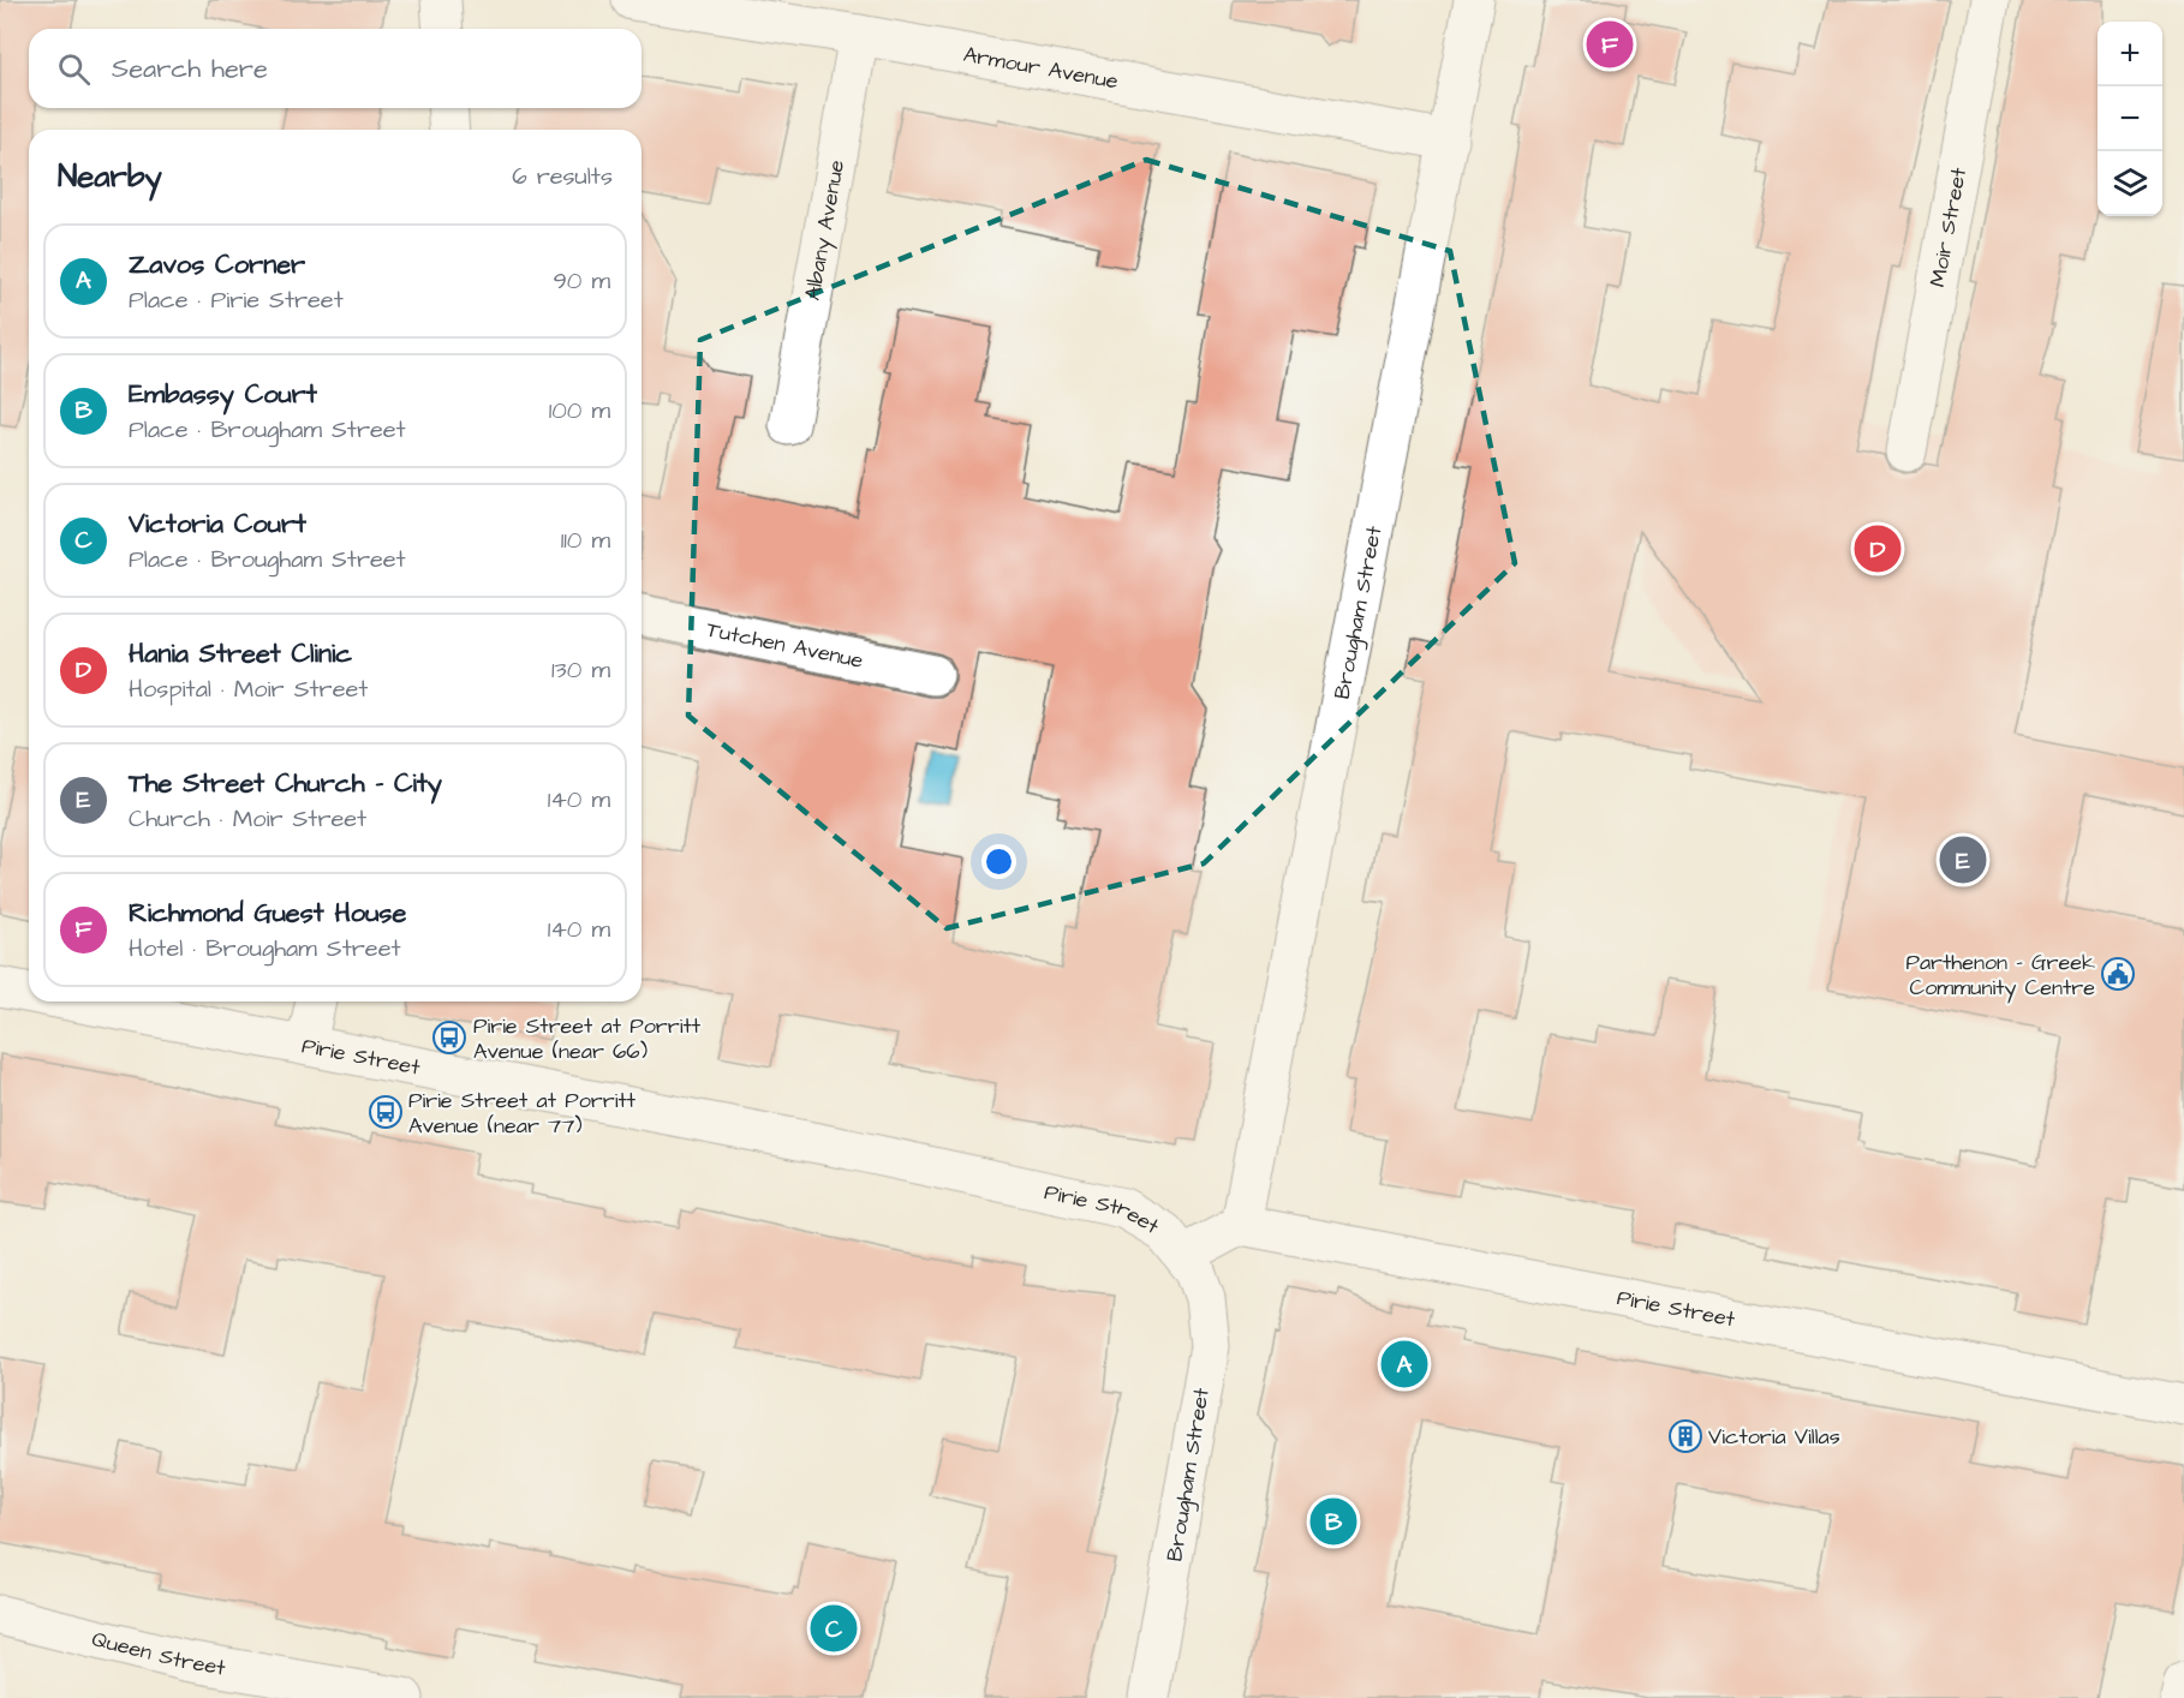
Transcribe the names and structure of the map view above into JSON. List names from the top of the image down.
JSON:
{
  "streets": {
    "street": [
      "Armour Avenue",
      "Moir Street",
      "Albany Avenue",
      "Brougham Street",
      "Tutchen Avenue",
      "Pirie Street",
      "Queen Street"
    ]
  },
  "crossings": [
    ["Armour Avenue", "Albany Avenue"],
    ["Armour Avenue", "Brougham Street"],
    ["Brougham Street", "Pirie Street"]
  ],
  "places": {
    "public building": ["Parthenon - Greek Community Centre"],
    "bus stop": ["Pirie Street at Porritt Avenue (near 66)", "Pirie Street at Porritt Avenue (near 77)"],
    "building": ["Victoria Villas"]
  },
  "page": {
    "pins": [
      "F",
      "D",
      "E",
      "A",
      "B",
      "C"
    ],
    "map_buttons": ["+", "−"],
    "search": "Search here",
    "heading": ["Nearby", "6 results"],
    "list": [
      {
        "mark": "A",
        "name": "Zavos Corner",
        "note": "Place · Pirie Street",
        "value": "90 m"
      },
      {
        "mark": "B",
        "name": "Embassy Court",
        "note": "Place · Brougham Street",
        "value": "100 m"
      },
      {
        "mark": "C",
        "name": "Victoria Court",
        "note": "Place · Brougham Street",
        "value": "110 m"
      },
      {
        "mark": "D",
        "name": "Hania Street Clinic",
        "note": "Hospital · Moir Street",
        "value": "130 m"
      },
      {
        "mark": "E",
        "name": "The Street Church - City",
        "note": "Church · Moir Street",
        "value": "140 m"
      },
      {
        "mark": "F",
        "name": "Richmond Guest House",
        "note": "Hotel · Brougham Street",
        "value": "140 m"
      }
    ]
  }
}
